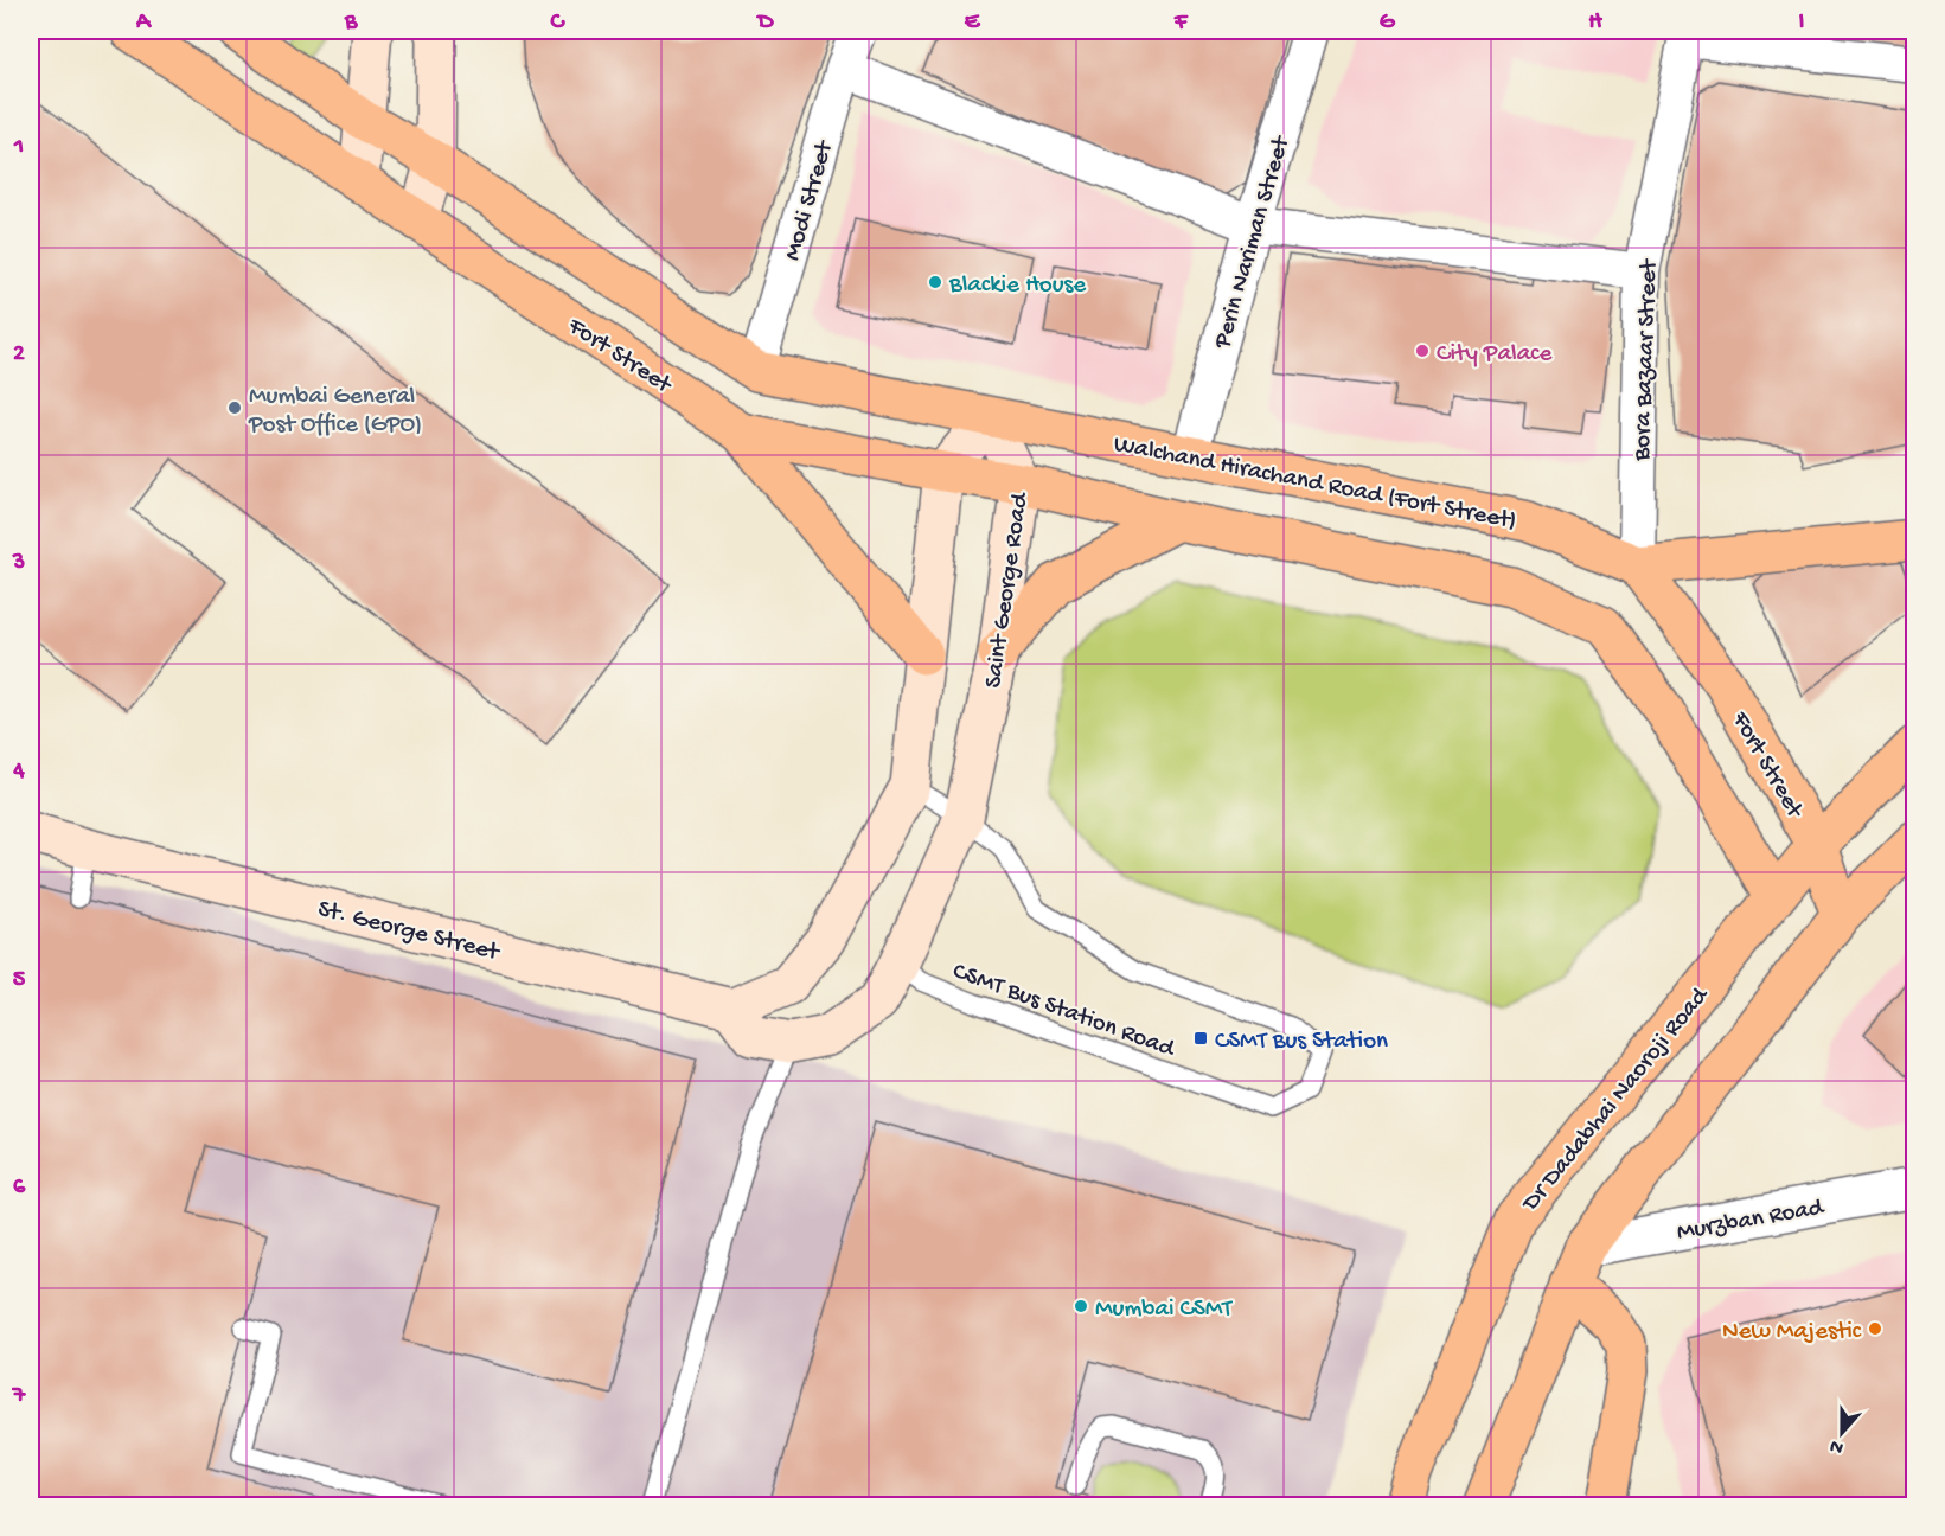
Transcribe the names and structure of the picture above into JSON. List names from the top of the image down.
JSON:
{
  "streets": {
    "main road": [
      "Fort Street",
      "Walchand Hirachand Road (Fort Street)",
      "Saint George Road",
      "St. George Street",
      "Dr Dadabhai Naoroji Road"
    ],
    "street": [
      "Modi Street",
      "Perin Nariman Street",
      "Bora Bazaar Street",
      "Murzban Road"
    ],
    "lane": ["CSMT Bus Station Road"]
  },
  "crossings": [
    ["Perin Nariman Street", "Walchand Hirachand Road (Fort Street)"],
    ["Fort Street", "Bora Bazaar Street"],
    ["Fort Street", "Walchand Hirachand Road (Fort Street)"],
    ["Fort Street", "Saint George Road"],
    ["Fort Street", "Dr Dadabhai Naoroji Road"],
    ["Bora Bazaar Street", "Walchand Hirachand Road (Fort Street)"],
    ["Walchand Hirachand Road (Fort Street)", "Saint George Road"],
    ["Saint George Road", "St. George Street"],
    ["Saint George Road", "CSMT Bus Station Road"]
  ],
  "places": {
    "other": [
      "Blackie House",
      "City Palace",
      "Mumbai General Post Office (GPO)",
      "Mumbai CSMT",
      "New Majestic"
    ],
    "transit": ["CSMT Bus Station"]
  },
  "north": "bottom",
  "grid": {
    "columns": [
      "A",
      "B",
      "C",
      "D",
      "E",
      "F",
      "G",
      "H",
      "I"
    ],
    "rows": [
      "1",
      "2",
      "3",
      "4",
      "5",
      "6",
      "7"
    ]
  }
}
